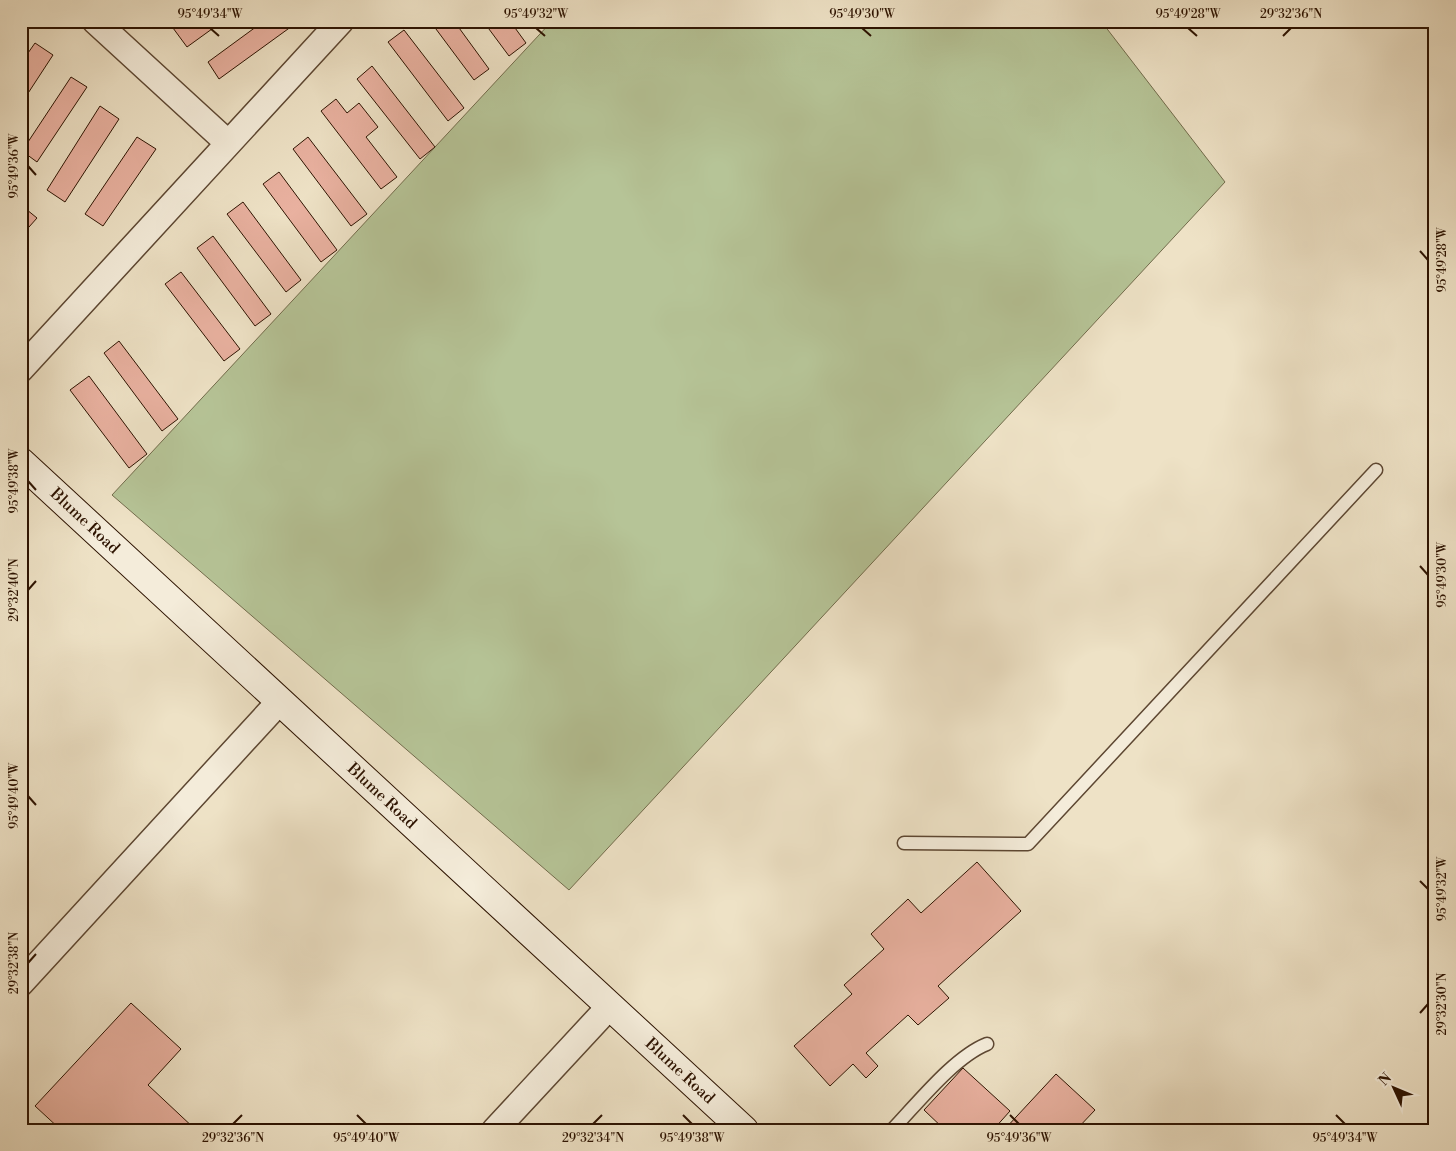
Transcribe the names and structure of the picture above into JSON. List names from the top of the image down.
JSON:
{
  "streets": {
    "street": ["Blume Road"]
  },
  "north": "top left",
  "coordinates": [
    "95°49'34\"W",
    "95°49'32\"W",
    "95°49'30\"W",
    "95°49'28\"W",
    "29°32'36\"N",
    "95°49'36\"W",
    "95°49'38\"W",
    "29°32'40\"N",
    "95°49'40\"W",
    "29°32'38\"N",
    "29°32'30\"N",
    "29°32'34\"N"
  ]
}
